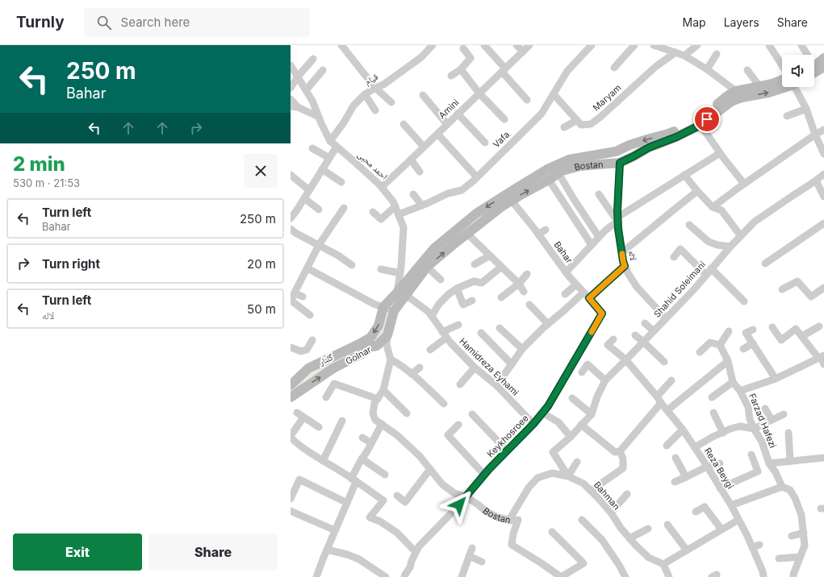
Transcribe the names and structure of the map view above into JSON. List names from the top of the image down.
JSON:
{
  "streets": {
    "street": [
      "قیام",
      "Maryam",
      "Amini",
      "Vafa",
      "احمد محبی",
      "Bostan",
      "Bahar",
      "لاله",
      "Shahid Soleimani",
      "Golnar",
      "گلنار",
      "Hamidreza Eyhami",
      "Farzad Hafezi",
      "Keykhosroee",
      "Reza Beygi",
      "Bahman"
    ]
  },
  "crossings": [
    ["قیام", "احمد محبی"],
    ["Amini", "احمد محبی"],
    ["Vafa", "احمد محبی"],
    ["احمد محبی", "Bostan"],
    ["احمد محبی", "Hamidreza Eyhami"],
    ["Bostan", "Bahar"],
    ["Bostan", "لاله"],
    ["Bostan", "Hamidreza Eyhami"],
    ["Bostan", "Keykhosroee"],
    ["Bostan", "Bahman"],
    ["Bahar", "Keykhosroee"],
    ["لاله", "Shahid Soleimani"],
    ["Shahid Soleimani", "Reza Beygi"],
    ["Shahid Soleimani", "Bahman"],
    ["Hamidreza Eyhami", "Keykhosroee"]
  ],
  "one_way": ["Golnar"],
  "page": {
    "header": "Turnly",
    "search": "Search here",
    "nav": ["Map", "Layers", "Share"],
    "turn": ["250 m", "Bahar"],
    "heading": ["2 min", "530 m · 21:53"],
    "list": [
      {
        "name": "Turn left",
        "note": "Bahar",
        "value": "250 m"
      },
      {
        "name": "Turn right",
        "value": "20 m"
      },
      {
        "name": "Turn left",
        "note": "لاله",
        "value": "50 m"
      }
    ],
    "buttons": ["Exit", "Share"]
  }
}
